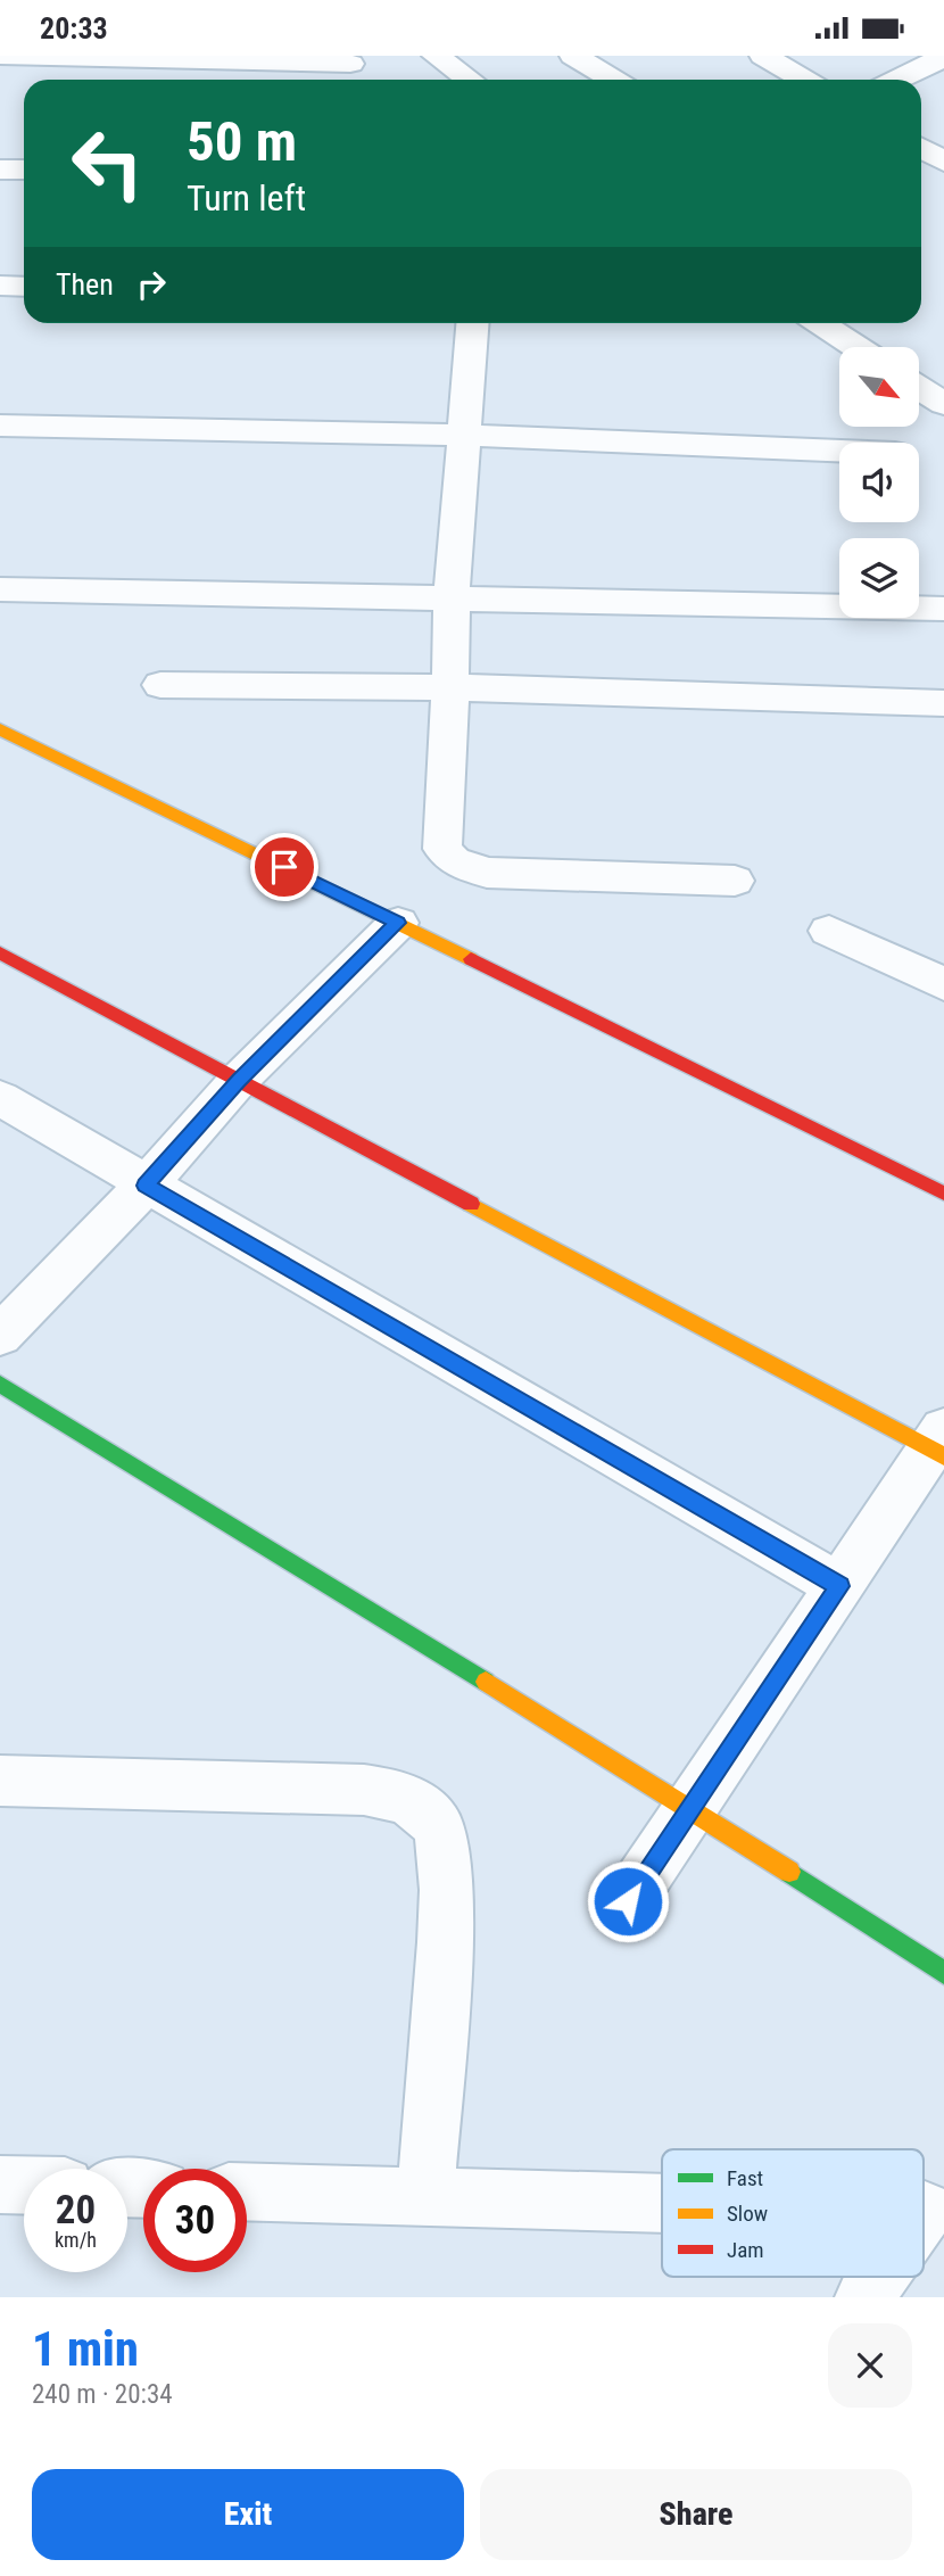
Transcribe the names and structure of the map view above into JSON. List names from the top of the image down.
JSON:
{
  "legend": ["Fast", "Slow", "Jam"],
  "north": "bottom right",
  "page": {
    "status": "20:33",
    "turn": ["50 m", "Turn left"],
    "then": "Then",
    "speed": "20 km/h",
    "limit": "30",
    "heading": ["1 min", "240 m · 20:34"],
    "buttons": ["Exit", "Share"]
  }
}
